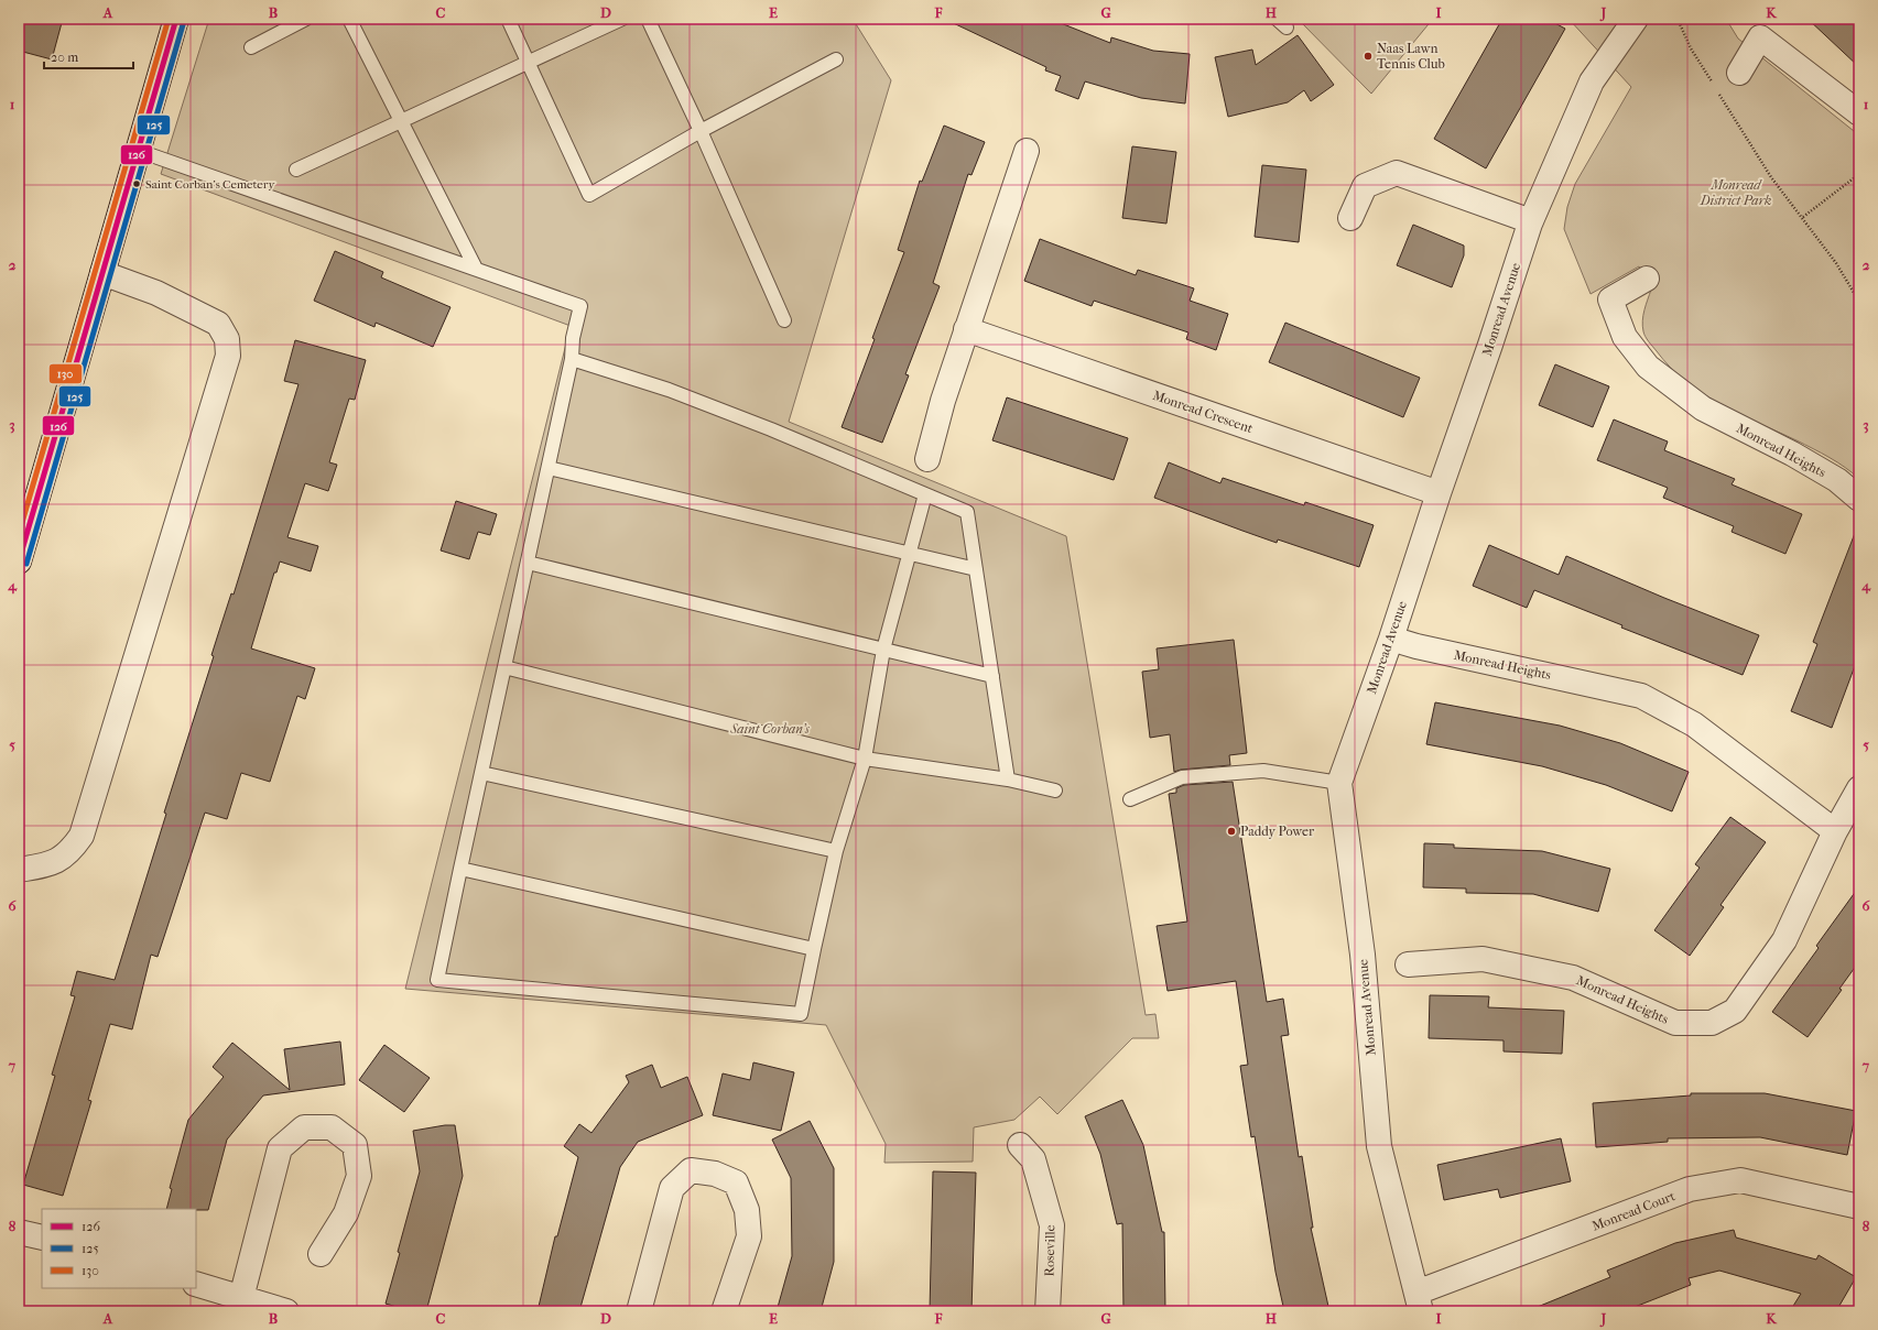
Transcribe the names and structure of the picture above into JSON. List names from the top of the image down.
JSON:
{
  "streets": {
    "street": [
      "Monread Avenue",
      "Monread Crescent",
      "Monread Heights",
      "Monread Court",
      "Roseville"
    ]
  },
  "crossings": [
    ["Monread Avenue", "Monread Crescent"],
    ["Monread Avenue", "Monread Heights"],
    ["Monread Avenue", "Monread Court"]
  ],
  "parks": ["Monread District Park", "Saint Corban's"],
  "places": ["Naas Lawn Tennis Club", "Saint Corban's Cemetery", "Paddy Power"],
  "lines": ["transit line 126", "transit line 130", "transit line 125"],
  "legend": ["126", "125", "130"],
  "scale_bar": "20 m",
  "grid": {
    "columns": [
      "A",
      "B",
      "C",
      "D",
      "E",
      "F",
      "G",
      "H",
      "I",
      "J",
      "K"
    ],
    "rows": [
      "1",
      "2",
      "3",
      "4",
      "5",
      "6",
      "7",
      "8"
    ]
  }
}
